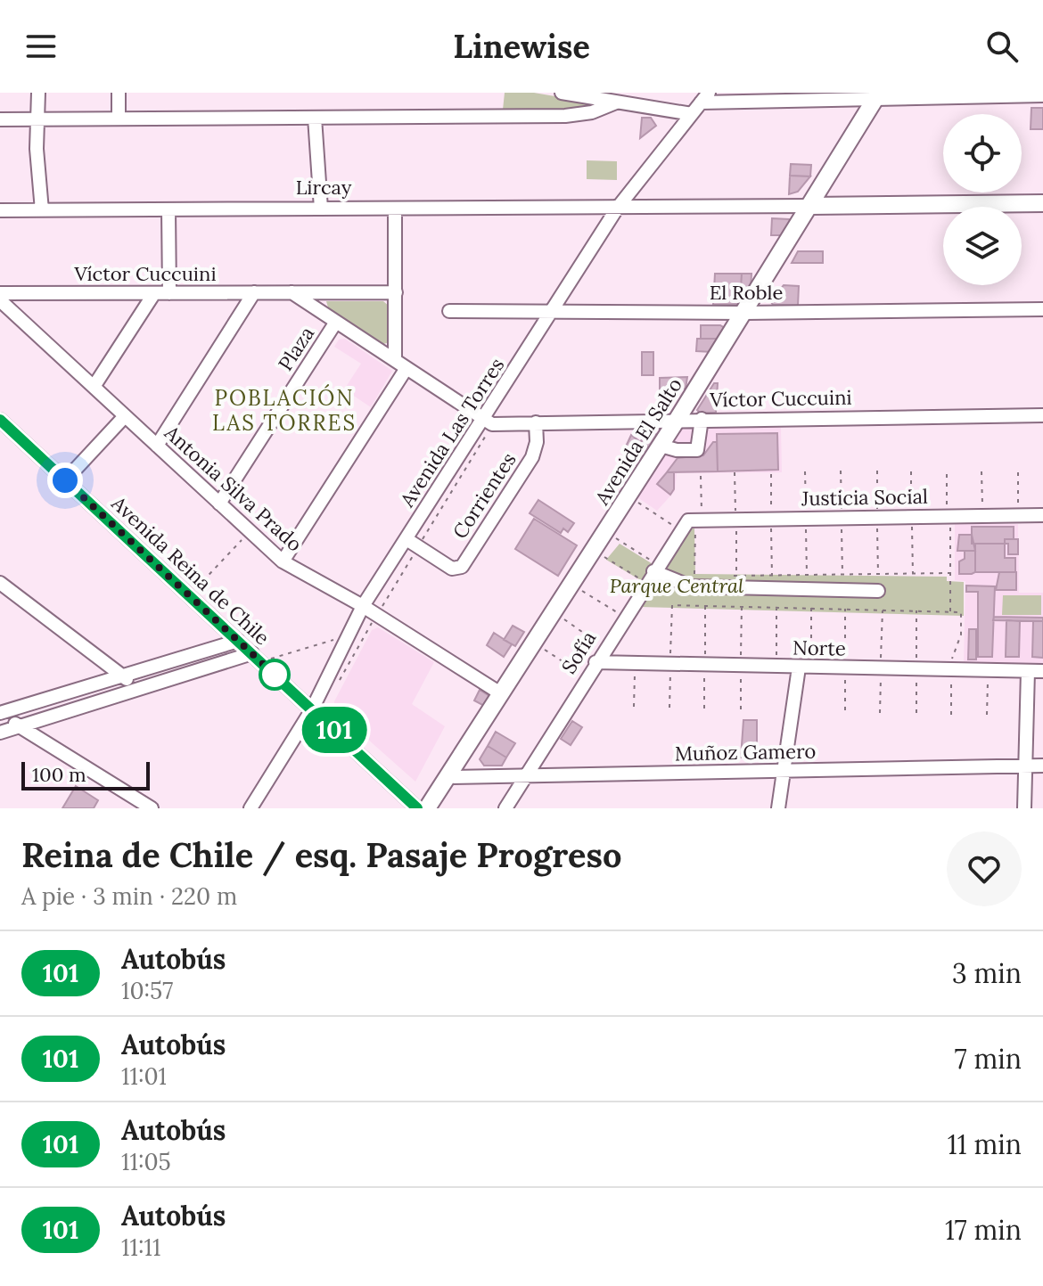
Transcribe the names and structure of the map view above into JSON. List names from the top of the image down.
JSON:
{
  "streets": {
    "main road": ["Lircay", "Avenida El Salto"],
    "street": [
      "Víctor Cuccuini",
      "El Roble",
      "Plaza",
      "Avenida Las Torres",
      "Antonia Silva Prado",
      "Corrientes",
      "Justicia Social",
      "Avenida Reina de Chile",
      "Norte",
      "Sofía",
      "Muñoz Gamero"
    ]
  },
  "crossings": [
    ["Lircay", "Avenida Las Torres"],
    ["Lircay", "Avenida El Salto"],
    ["Víctor Cuccuini", "Avenida Las Torres"],
    ["Víctor Cuccuini", "Avenida El Salto"],
    ["Víctor Cuccuini", "Corrientes"],
    ["El Roble", "Avenida Las Torres"],
    ["El Roble", "Avenida El Salto"],
    ["Plaza", "Antonia Silva Prado"],
    ["Avenida Las Torres", "Antonia Silva Prado"],
    ["Avenida Las Torres", "Corrientes"],
    ["Avenida Las Torres", "Avenida Reina de Chile"],
    ["Avenida El Salto", "Antonia Silva Prado"],
    ["Avenida El Salto", "Muñoz Gamero"],
    ["Justicia Social", "Sofía"],
    ["Norte", "Sofía"],
    ["Sofía", "Muñoz Gamero"]
  ],
  "districts": ["POBLACIÓN LAS TORRES"],
  "parks": ["Parque Central"],
  "lines": ["bus line 101"],
  "scale_bar": "100 m",
  "page": {
    "header": "Linewise",
    "on_map": "101",
    "scale": "100 m",
    "heading": ["Reina de Chile / esq. Pasaje Progreso", "A pie · 3 min · 220 m"],
    "list": [
      {
        "mark": "101",
        "name": "Autobús",
        "note": "10:57",
        "value": "3 min"
      },
      {
        "mark": "101",
        "name": "Autobús",
        "note": "11:01",
        "value": "7 min"
      },
      {
        "mark": "101",
        "name": "Autobús",
        "note": "11:05",
        "value": "11 min"
      },
      {
        "mark": "101",
        "name": "Autobús",
        "note": "11:11",
        "value": "17 min"
      }
    ]
  }
}
